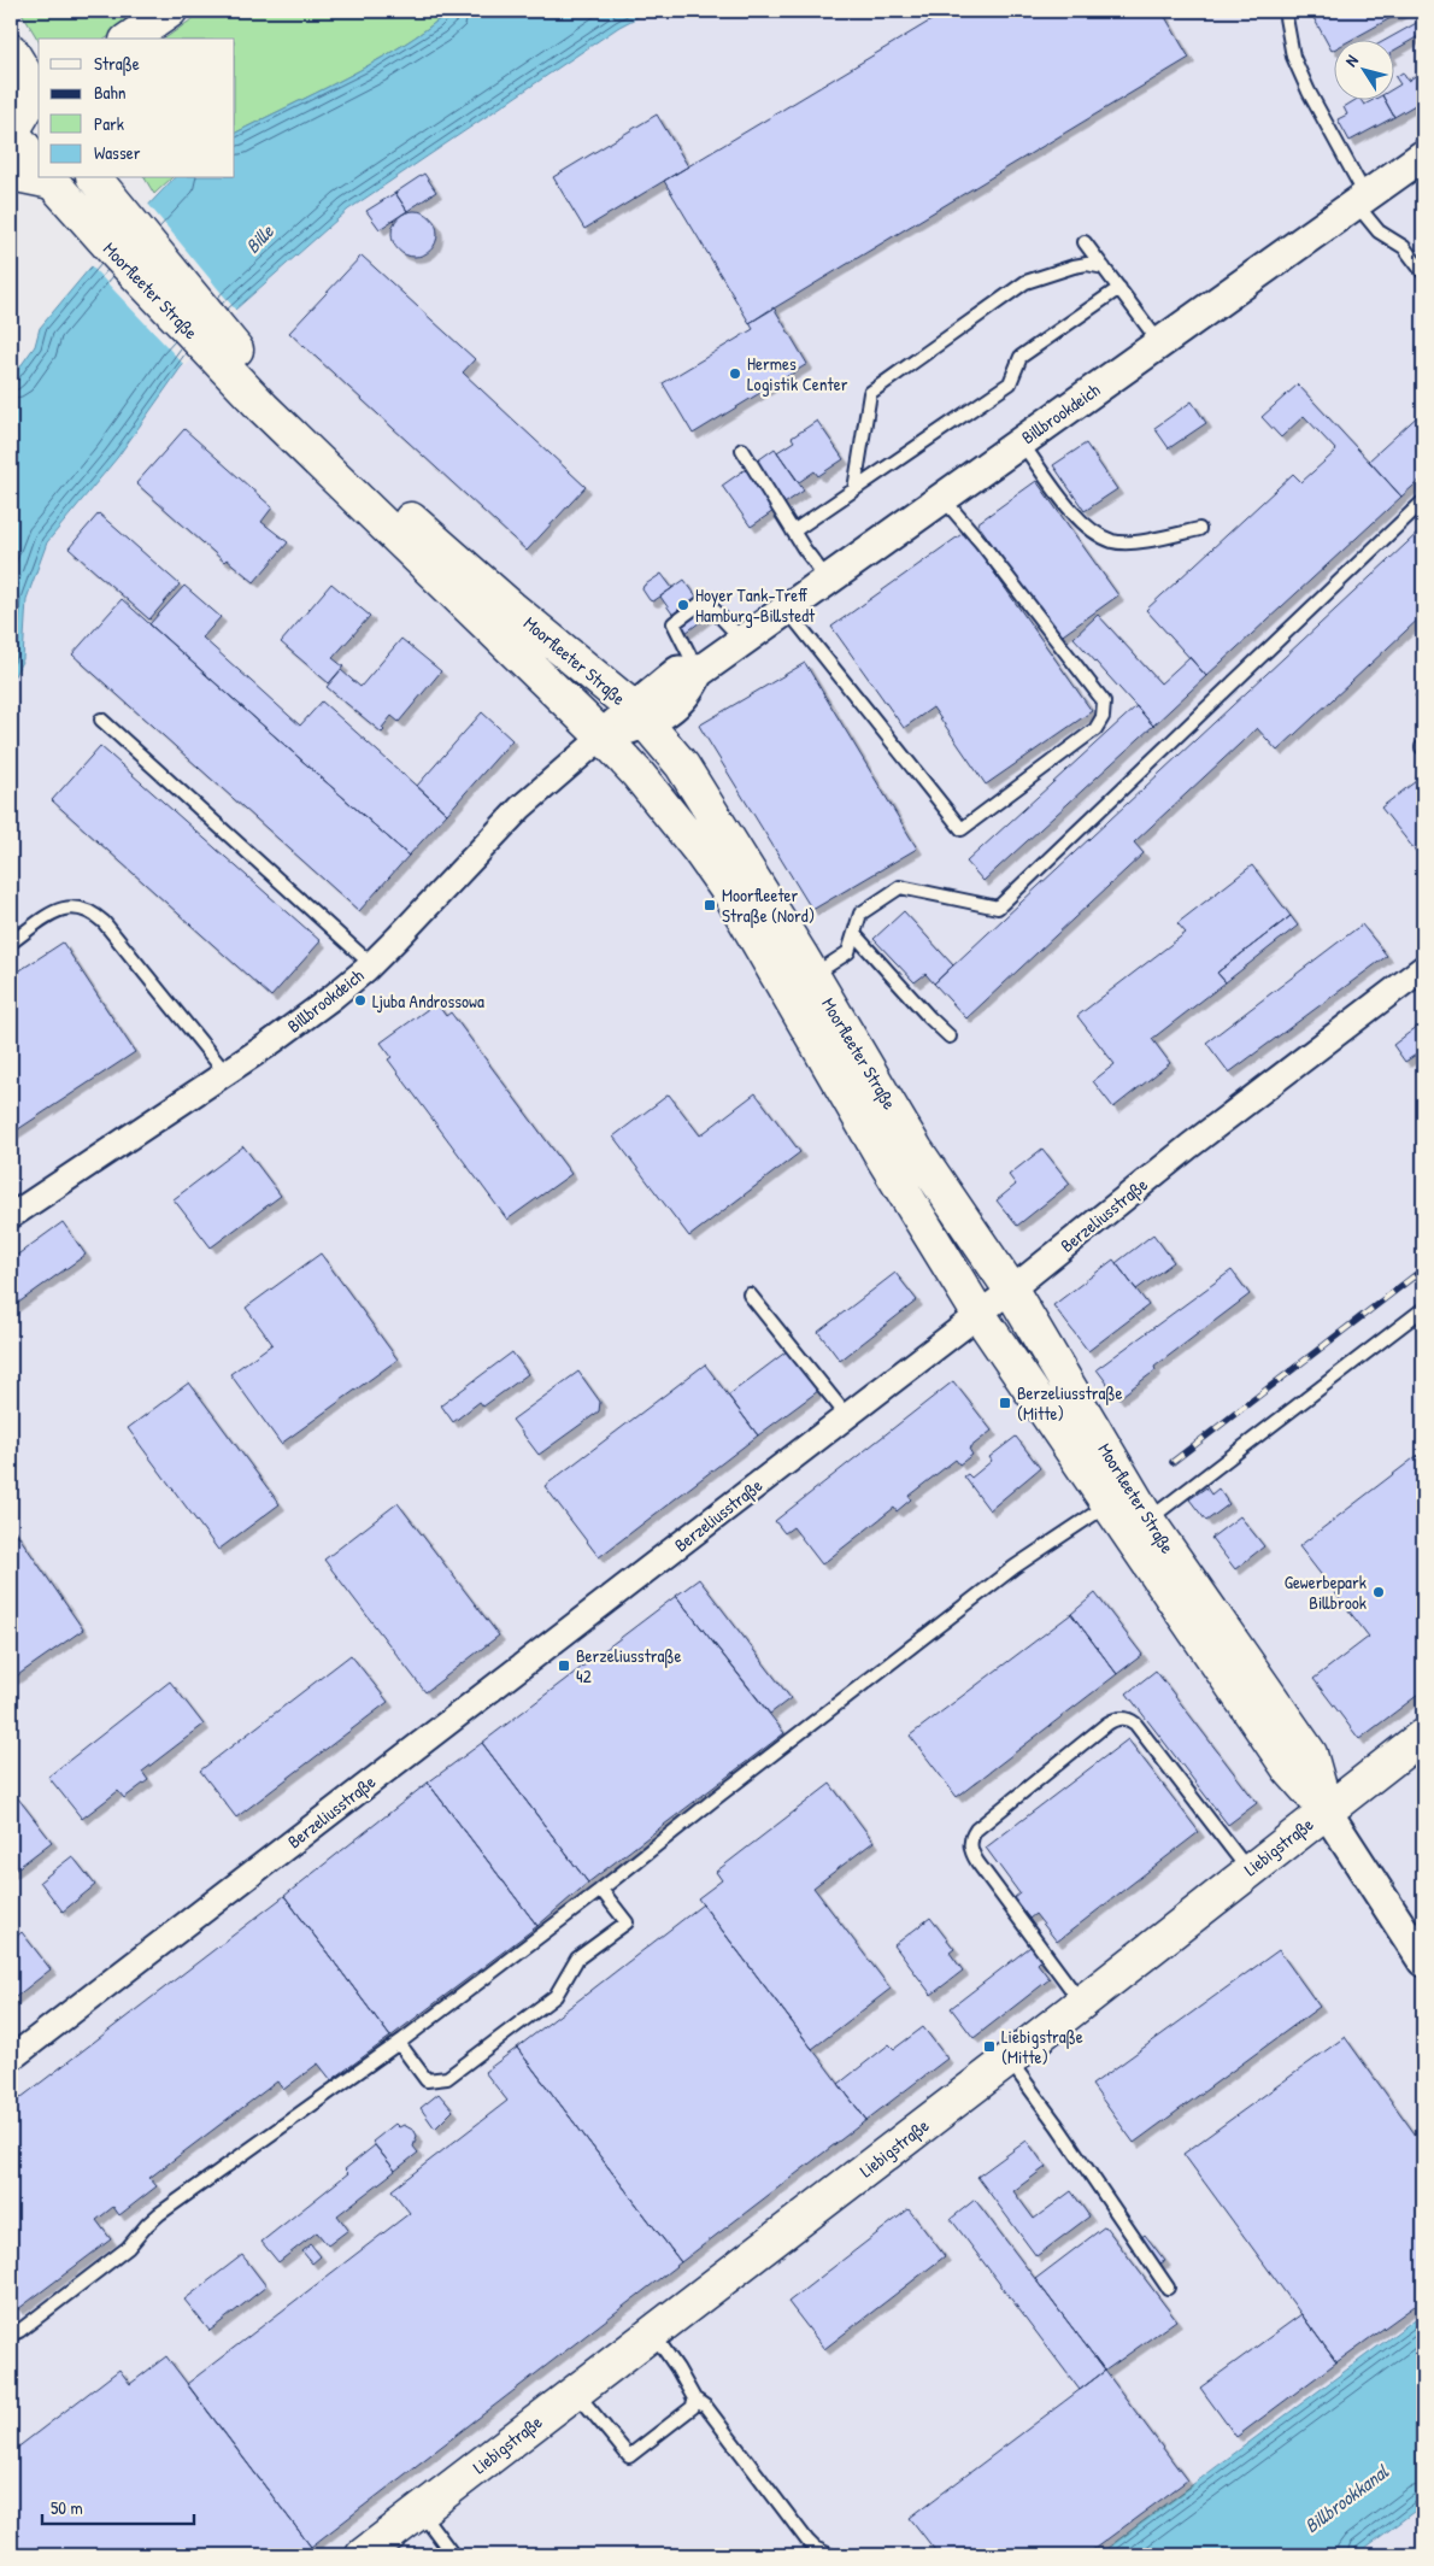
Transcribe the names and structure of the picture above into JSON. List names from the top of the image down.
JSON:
{
  "streets": {
    "main road": ["Moorfleeter Straße", "Liebigstraße"],
    "street": ["Billbrookdeich", "Berzeliusstraße"]
  },
  "crossings": [
    ["Moorfleeter Straße", "Billbrookdeich"],
    ["Moorfleeter Straße", "Berzeliusstraße"],
    ["Moorfleeter Straße", "Liebigstraße"]
  ],
  "water": ["Bille", "Billbrookkanal"],
  "places": {
    "other": [
      "Hermes Logistik Center",
      "Hoyer Tank-Treff Hamburg-Billstedt",
      "Ljuba Androssowa",
      "Gewerbepark Billbrook"
    ],
    "transit": [
      "Moorfleeter Straße (Nord)",
      "Berzeliusstraße (Mitte)",
      "Berzeliusstraße 42",
      "Liebigstraße (Mitte)"
    ]
  },
  "legend": [
    "Straße",
    "Bahn",
    "Park",
    "Wasser"
  ],
  "scale_bar": "50 m",
  "north": "top left"
}
